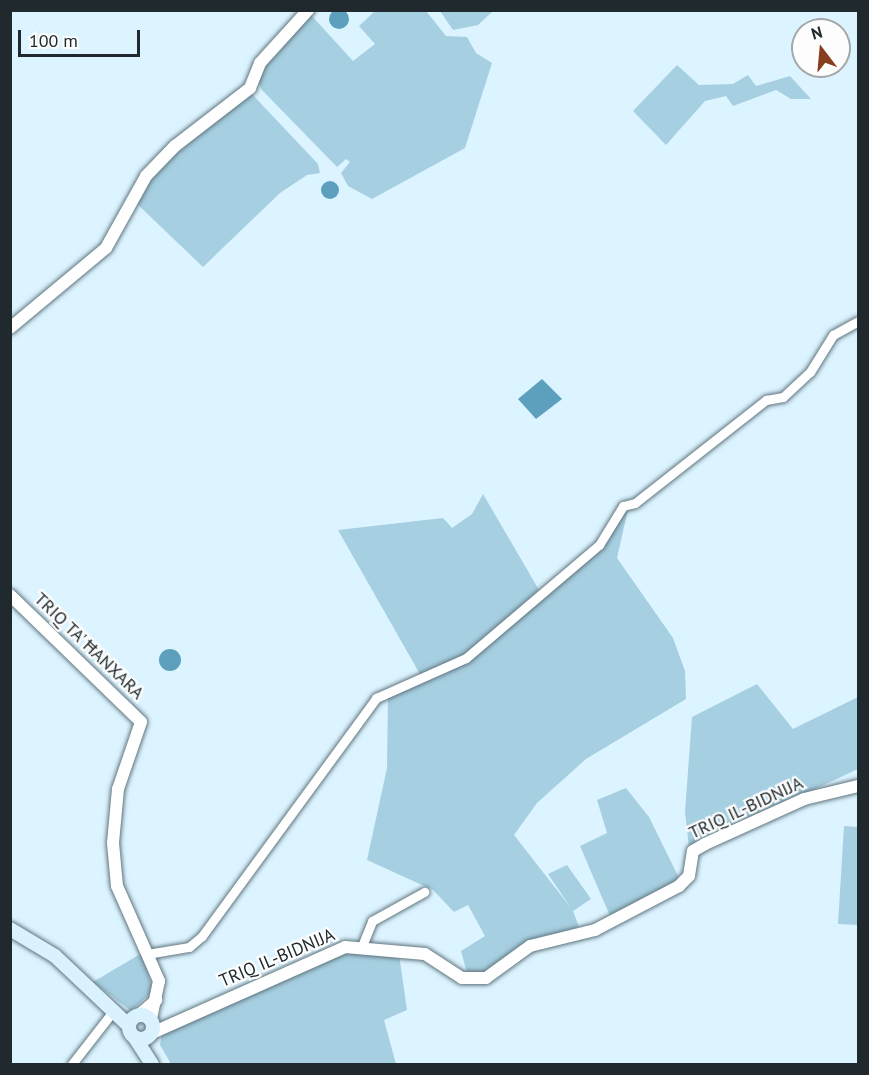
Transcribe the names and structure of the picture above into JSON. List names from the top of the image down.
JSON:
{
  "streets": {
    "street": ["TRIQ TA' ĦANXARA", "TRIQ IL-BIDNIJA"]
  },
  "crossings": [
    ["TRIQ TA' ĦANXARA", "TRIQ IL-BIDNIJA"]
  ],
  "scale_bar": "100 m",
  "north": "top"
}
